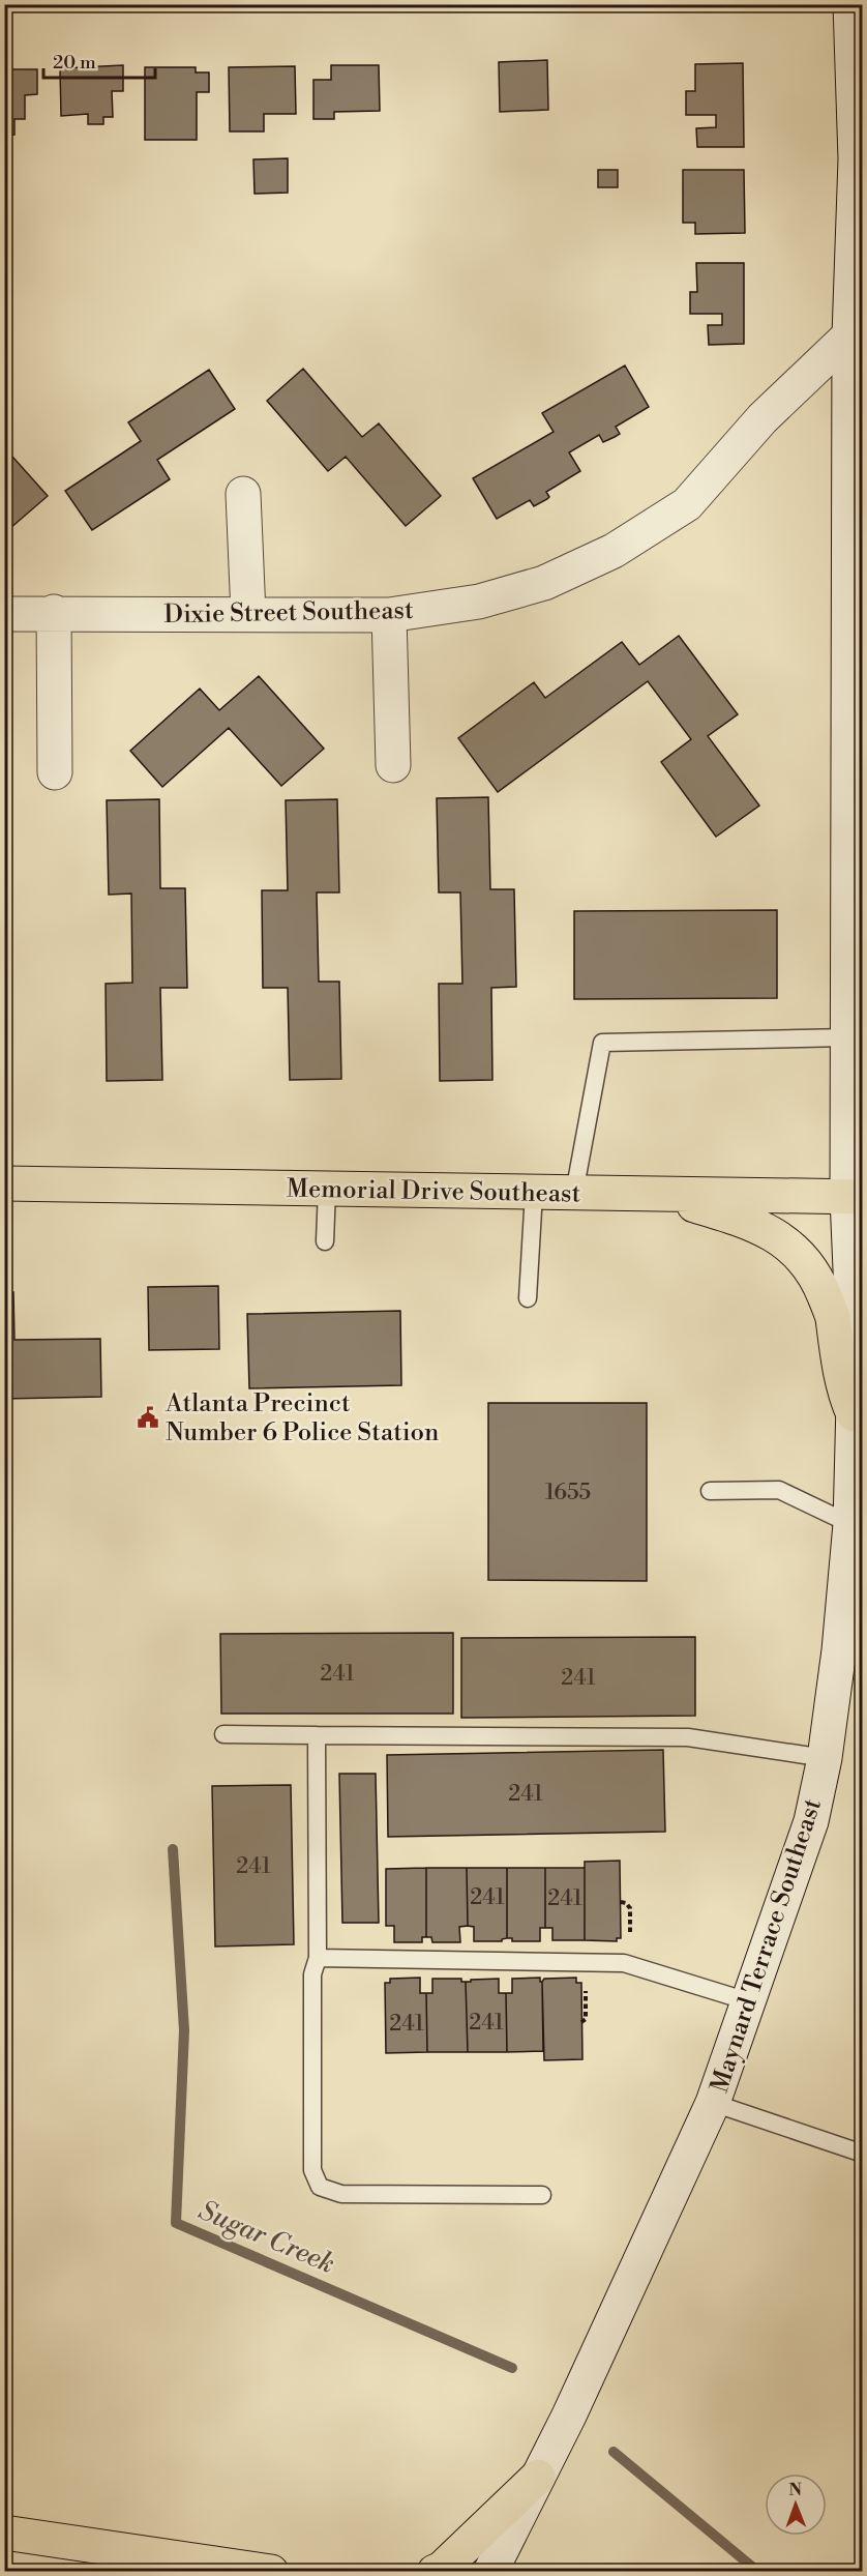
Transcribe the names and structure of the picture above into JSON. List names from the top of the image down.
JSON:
{
  "streets": {
    "main road": ["Memorial Drive Southeast"],
    "street": ["Dixie Street Southeast", "Maynard Terrace Southeast"]
  },
  "crossings": [
    ["Dixie Street Southeast", "Maynard Terrace Southeast"],
    ["Memorial Drive Southeast", "Maynard Terrace Southeast"]
  ],
  "water": ["Sugar Creek"],
  "places": {
    "public building": ["Atlanta Precinct Number 6 Police Station"]
  },
  "house_numbers": [
    "1655",
    "241",
    "241",
    "241",
    "241",
    "241",
    "241",
    "241",
    "241"
  ],
  "scale_bar": "20 m",
  "north": "top"
}
